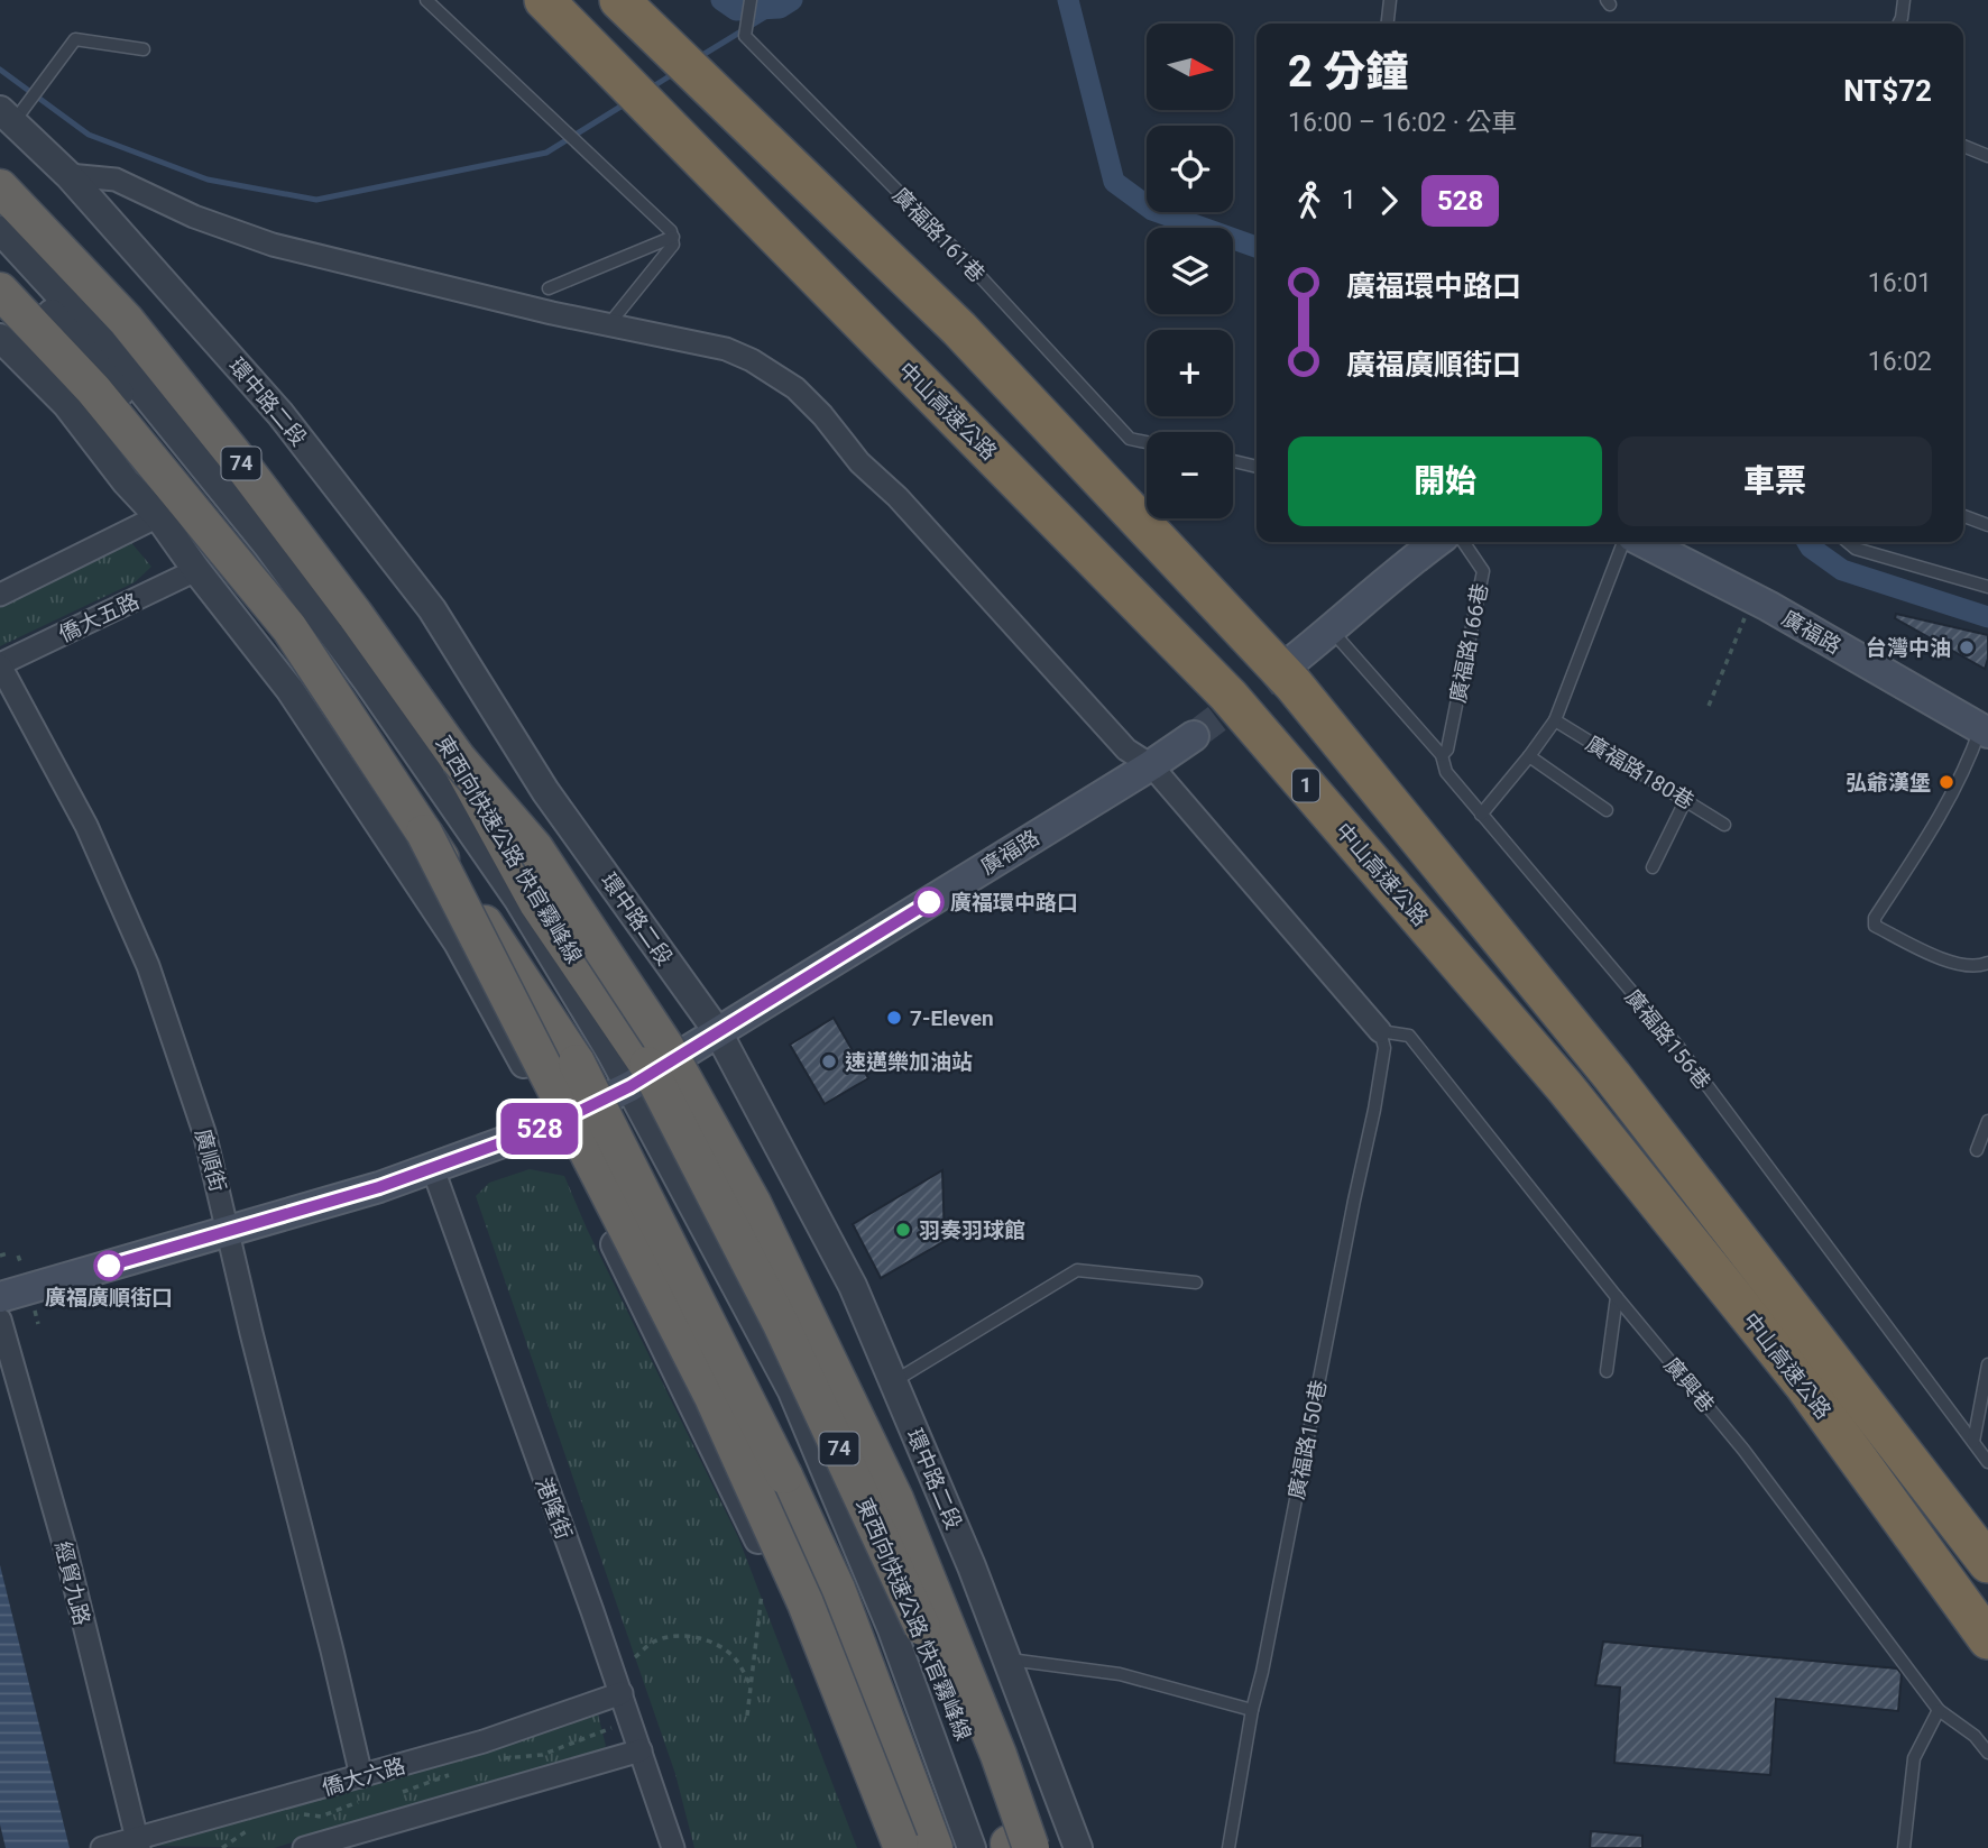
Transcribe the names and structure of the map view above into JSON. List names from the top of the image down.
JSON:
{
  "streets": {
    "highway": [
      "中山高速公路",
      "74",
      "1",
      "東西向快速公路 快官霧峰線"
    ],
    "main road": ["廣福路"],
    "street": [
      "環中路二段",
      "僑大五路",
      "廣順街",
      "港隆街",
      "經貿九路",
      "僑大六路"
    ],
    "lane": [
      "廣福路161巷",
      "廣福路166巷",
      "廣福路180巷",
      "廣福路156巷",
      "廣興巷",
      "廣福路150巷"
    ]
  },
  "crossings": [
    ["環中路二段", "廣福路"],
    ["僑大五路", "廣順街"],
    ["廣福路", "廣順街"],
    ["廣福路", "港隆街"],
    ["廣福路166巷", "廣福路156巷"],
    ["廣順街", "僑大六路"],
    ["廣興巷", "廣福路150巷"],
    ["港隆街", "僑大六路"],
    ["經貿九路", "僑大六路"]
  ],
  "places": [
    "台灣中油",
    "弘爺漢堡",
    "廣福環中路口",
    "7-Eleven",
    "速邁樂加油站",
    "羽奏羽球館",
    "廣福廣順街口"
  ],
  "lines": ["bus line 528"],
  "north": "right",
  "page": {
    "on_map": "528",
    "map_buttons": ["+", "−"],
    "heading": ["2 分鐘", "16:00 – 16:02 · 公車", "NT$72"],
    "legs": ["1", "528"],
    "list": [
      {
        "name": "廣福環中路口",
        "value": "16:01"
      },
      {
        "name": "廣福廣順街口",
        "value": "16:02"
      }
    ],
    "buttons": ["開始", "車票"]
  }
}
